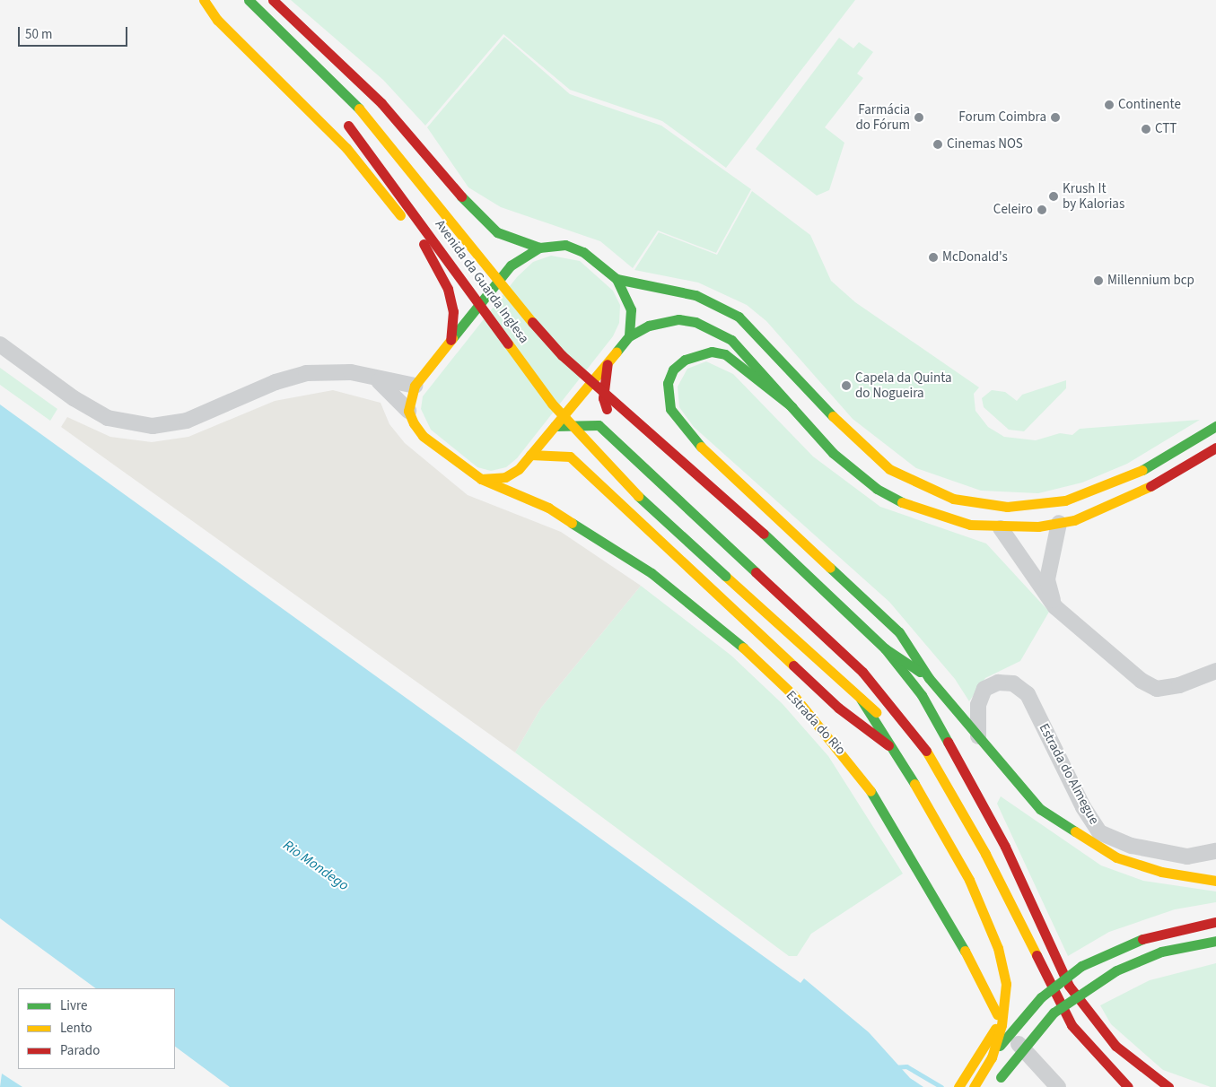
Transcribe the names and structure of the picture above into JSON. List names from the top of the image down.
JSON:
{
  "streets": {
    "main road": ["Avenida da Guarda Inglesa", "Estrada do Rio"],
    "street": ["Estrada do Almegue"]
  },
  "water": ["Rio Mondego"],
  "places": [
    "Continente",
    "Farmácia do Fórum",
    "Forum Coimbra",
    "CTT",
    "Cinemas NOS",
    "Krush It by Kalorias",
    "Celeiro",
    "McDonald's",
    "Millennium bcp",
    "Capela da Quinta do Nogueira"
  ],
  "legend": ["Livre", "Lento", "Parado"],
  "scale_bar": "50 m"
}
